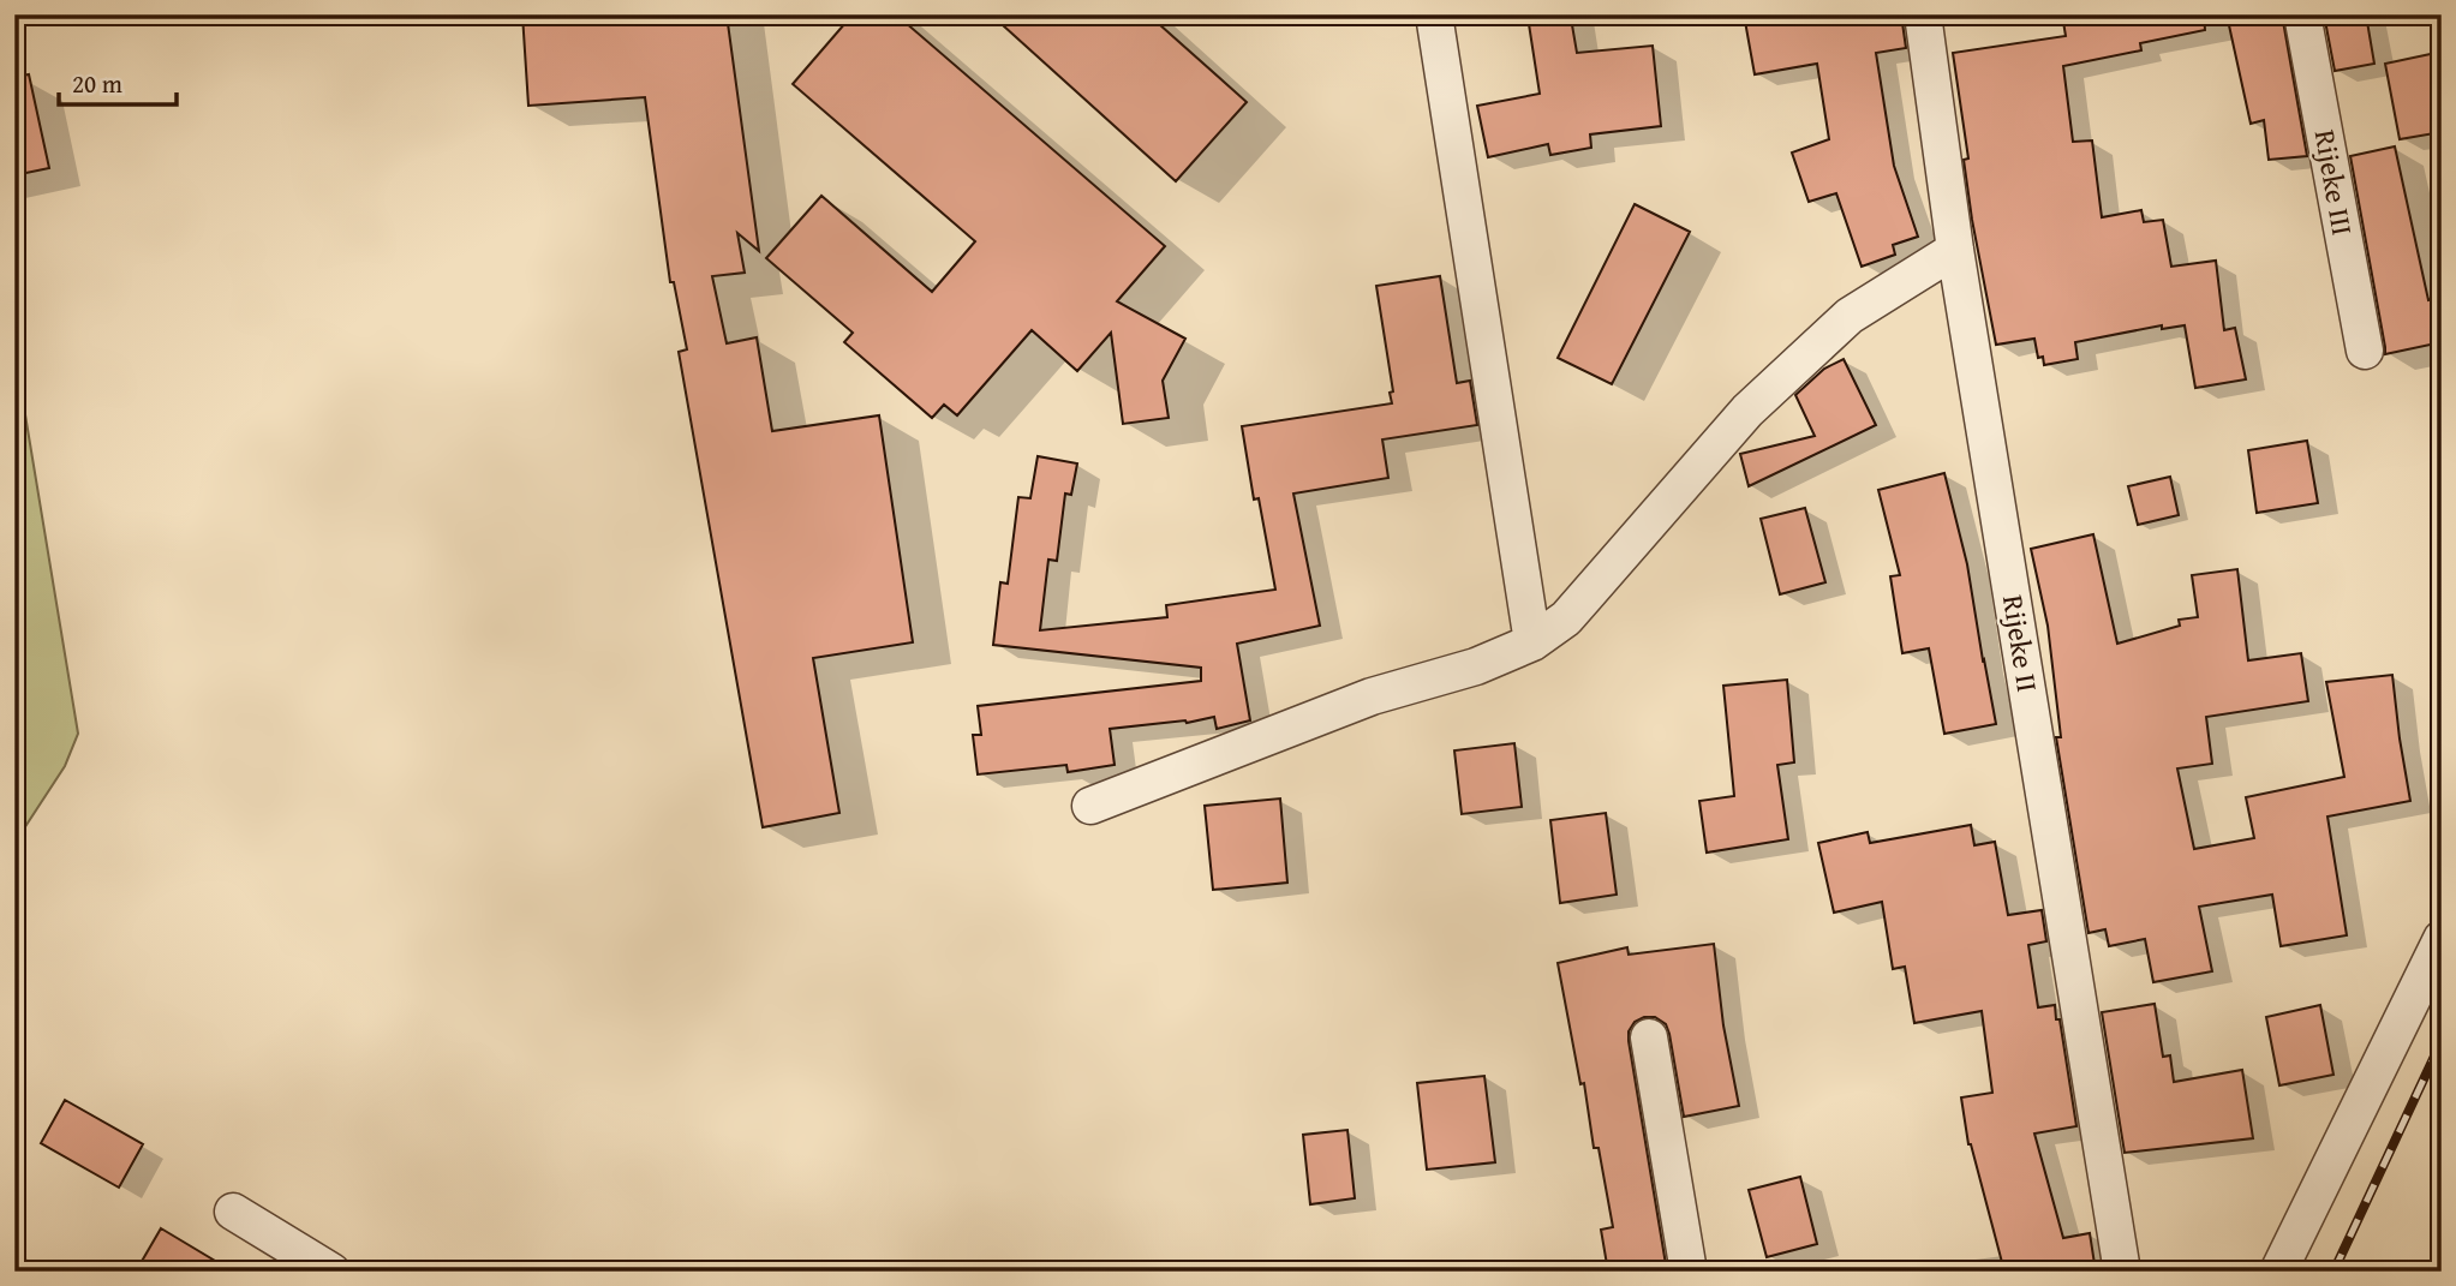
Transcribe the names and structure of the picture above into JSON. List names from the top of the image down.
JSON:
{
  "streets": {
    "street": ["Rijeke III", "Rijeke II"]
  },
  "scale_bar": "20 m"
}
